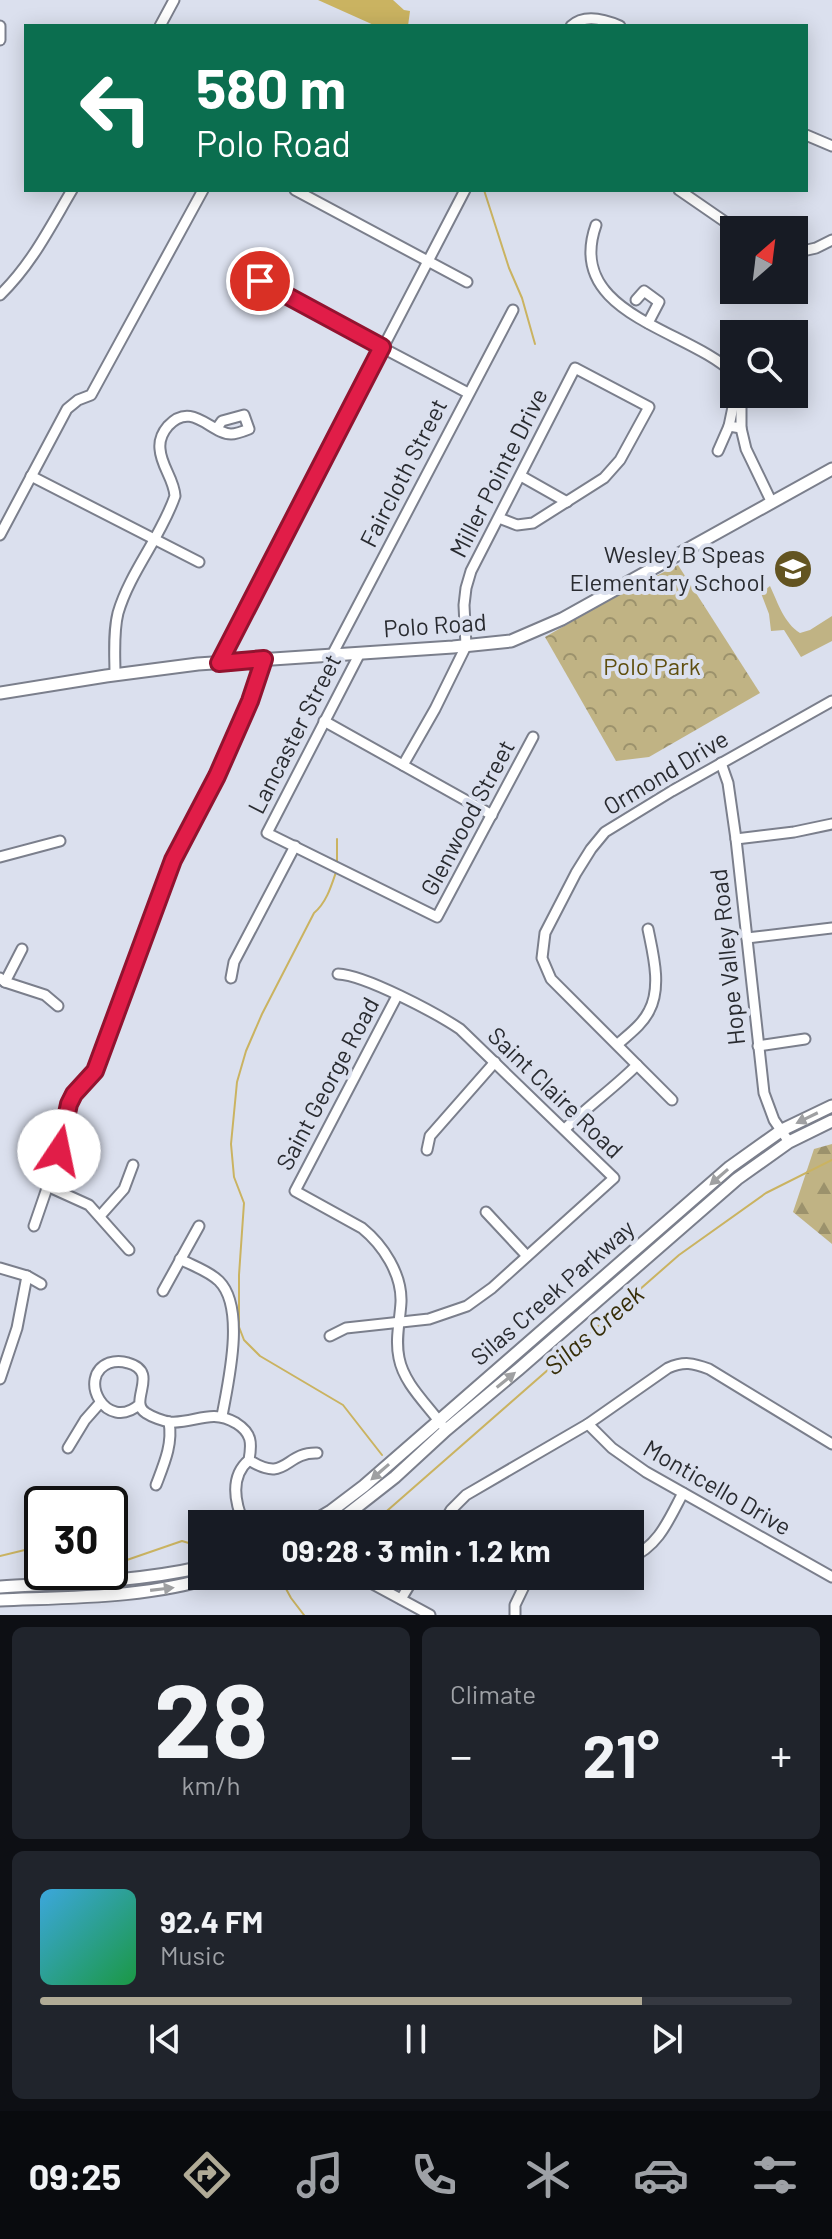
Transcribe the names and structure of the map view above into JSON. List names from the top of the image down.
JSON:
{
  "streets": {
    "main road": ["Polo Road", "Silas Creek Parkway"],
    "street": [
      "Faircloth Street",
      "Miller Pointe Drive",
      "Lancaster Street",
      "Ormond Drive",
      "Glenwood Street",
      "Hope Valley Road",
      "Saint George Road",
      "Saint Claire Road",
      "Monticello Drive"
    ]
  },
  "crossings": [
    ["Faircloth Street", "Polo Road"],
    ["Miller Pointe Drive", "Polo Road"],
    ["Polo Road", "Lancaster Street"],
    ["Lancaster Street", "Glenwood Street"],
    ["Ormond Drive", "Hope Valley Road"],
    ["Hope Valley Road", "Silas Creek Parkway"],
    ["Saint George Road", "Saint Claire Road"]
  ],
  "water": ["Silas Creek"],
  "parks": ["Polo Park"],
  "places": {
    "school or university": ["Wesley B Speas Elementary School"]
  },
  "north": "top right",
  "page": {
    "turn": ["580 m", "Polo Road"],
    "limit": "30",
    "trip": "09:28 · 3 min · 1.2 km",
    "tile": [
      ["28", "km/h"],
      "Climate"
    ],
    "heat": ["−", "21°", "+"],
    "song": ["92.4 FM", "Music"],
    "tabs": "09:25"
  }
}
